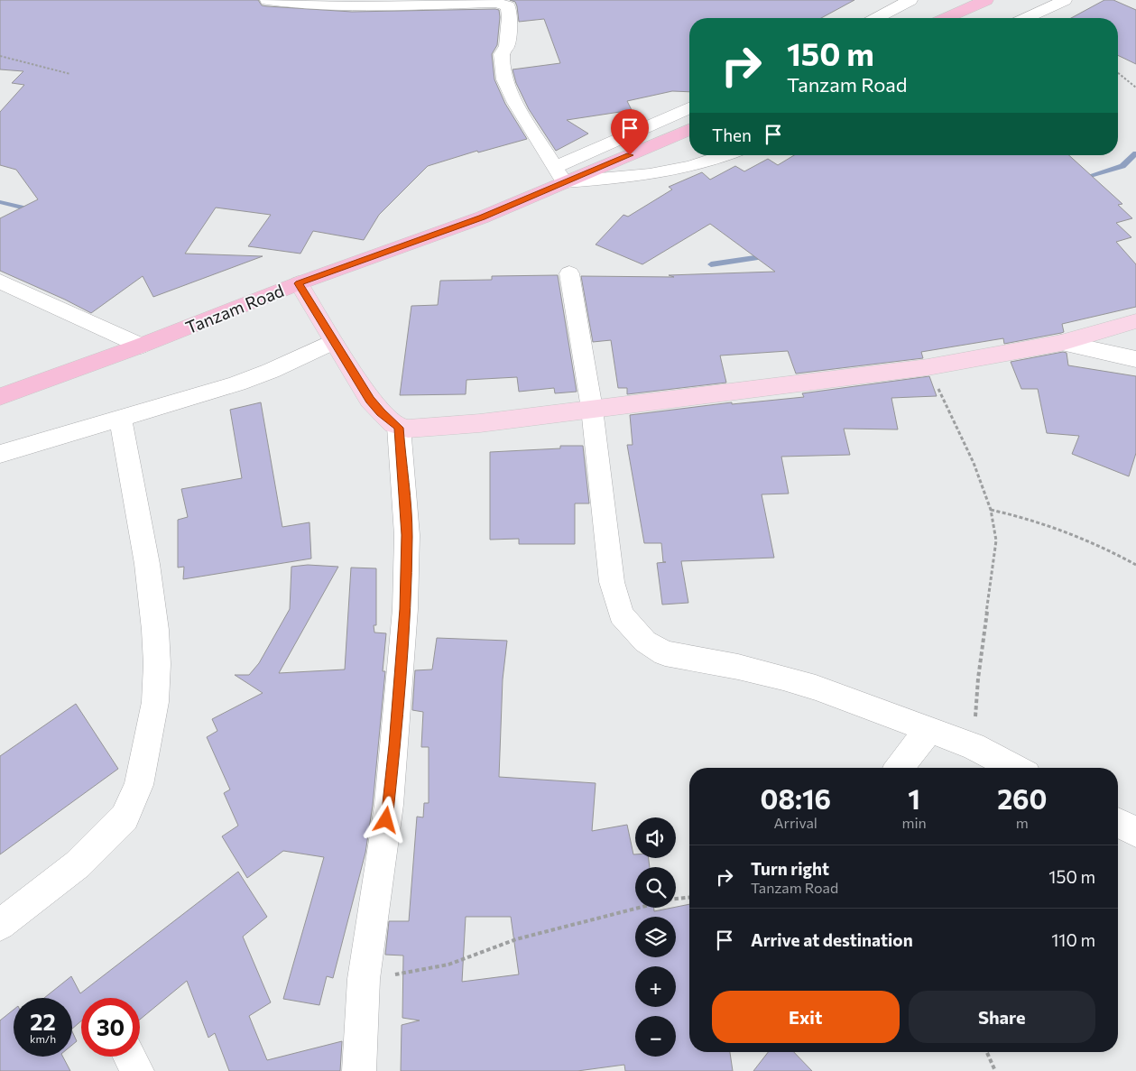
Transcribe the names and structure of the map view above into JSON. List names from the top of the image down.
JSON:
{
  "streets": {
    "highway": ["Tanzam Road"]
  },
  "page": {
    "turn": ["150 m", "Tanzam Road"],
    "then": "Then",
    "eta": [
      "08:16",
      "Arrival",
      "1",
      "min",
      "260",
      "m"
    ],
    "map_buttons": ["+", "−"],
    "list": [
      {
        "name": "Turn right",
        "note": "Tanzam Road",
        "value": "150 m"
      },
      {
        "name": "Arrive at destination",
        "value": "110 m"
      }
    ],
    "buttons": ["Exit", "Share"],
    "speed": "22 km/h",
    "limit": "30"
  }
}
